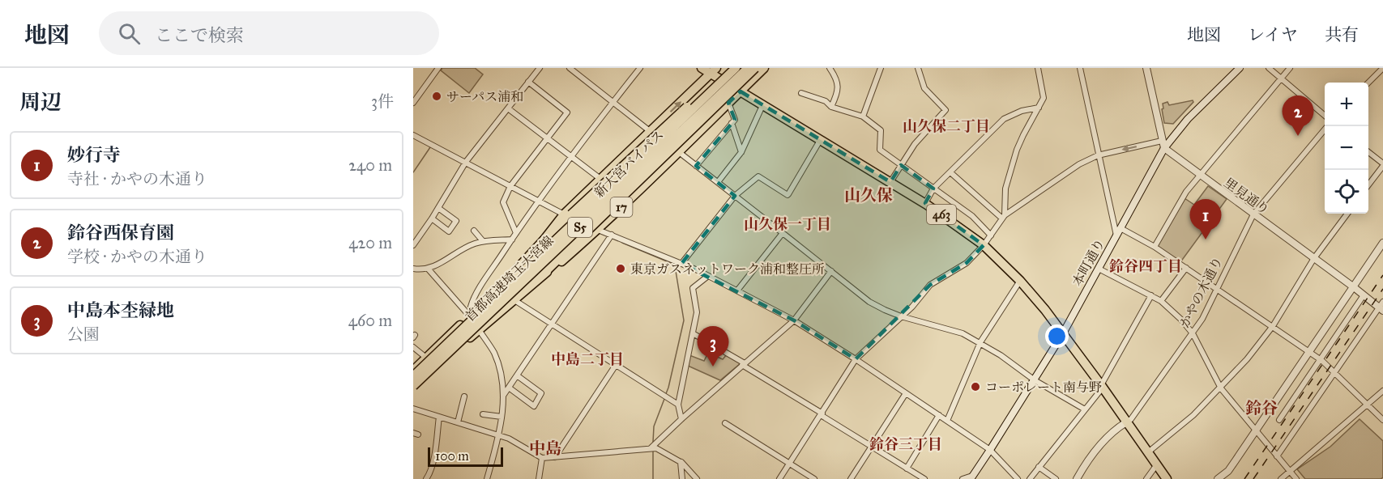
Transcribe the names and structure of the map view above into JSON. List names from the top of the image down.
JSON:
{
  "streets": {
    "highway": [
      "新大宮バイパス",
      "17",
      "463",
      "S5",
      "首都高速埼玉大宮線"
    ],
    "main road": ["本町通り"],
    "street": ["里見通り", "かやの木通り"]
  },
  "crossings": [
    ["新大宮バイパス", "17"],
    ["里見通り", "本町通り"],
    ["里見通り", "かやの木通り"],
    ["17", "463"],
    ["463", "本町通り"],
    ["463", "かやの木通り"]
  ],
  "districts": [
    "山久保二丁目",
    "山久保",
    "山久保一丁目",
    "鈴谷四丁目",
    "中島二丁目",
    "鈴谷",
    "鈴谷三丁目",
    "中島"
  ],
  "places": ["サーパス浦和", "東京ガスネットワーク浦和整圧所", "コーポレート南与野"],
  "scale_bar": "100 m",
  "page": {
    "header": "地図",
    "search": "ここで検索",
    "nav": ["地図", "レイヤ", "共有"],
    "heading": ["周辺", "3件"],
    "map_buttons": ["+", "−"],
    "pins": ["2", "1", "3"],
    "list": [
      {
        "mark": "1",
        "name": "妙行寺",
        "note": "寺社 · かやの木通り",
        "value": "240 m"
      },
      {
        "mark": "2",
        "name": "鈴谷西保育園",
        "note": "学校 · かやの木通り",
        "value": "420 m"
      },
      {
        "mark": "3",
        "name": "中島本杢緑地",
        "note": "公園",
        "value": "460 m"
      }
    ],
    "scale": "100 m"
  }
}
